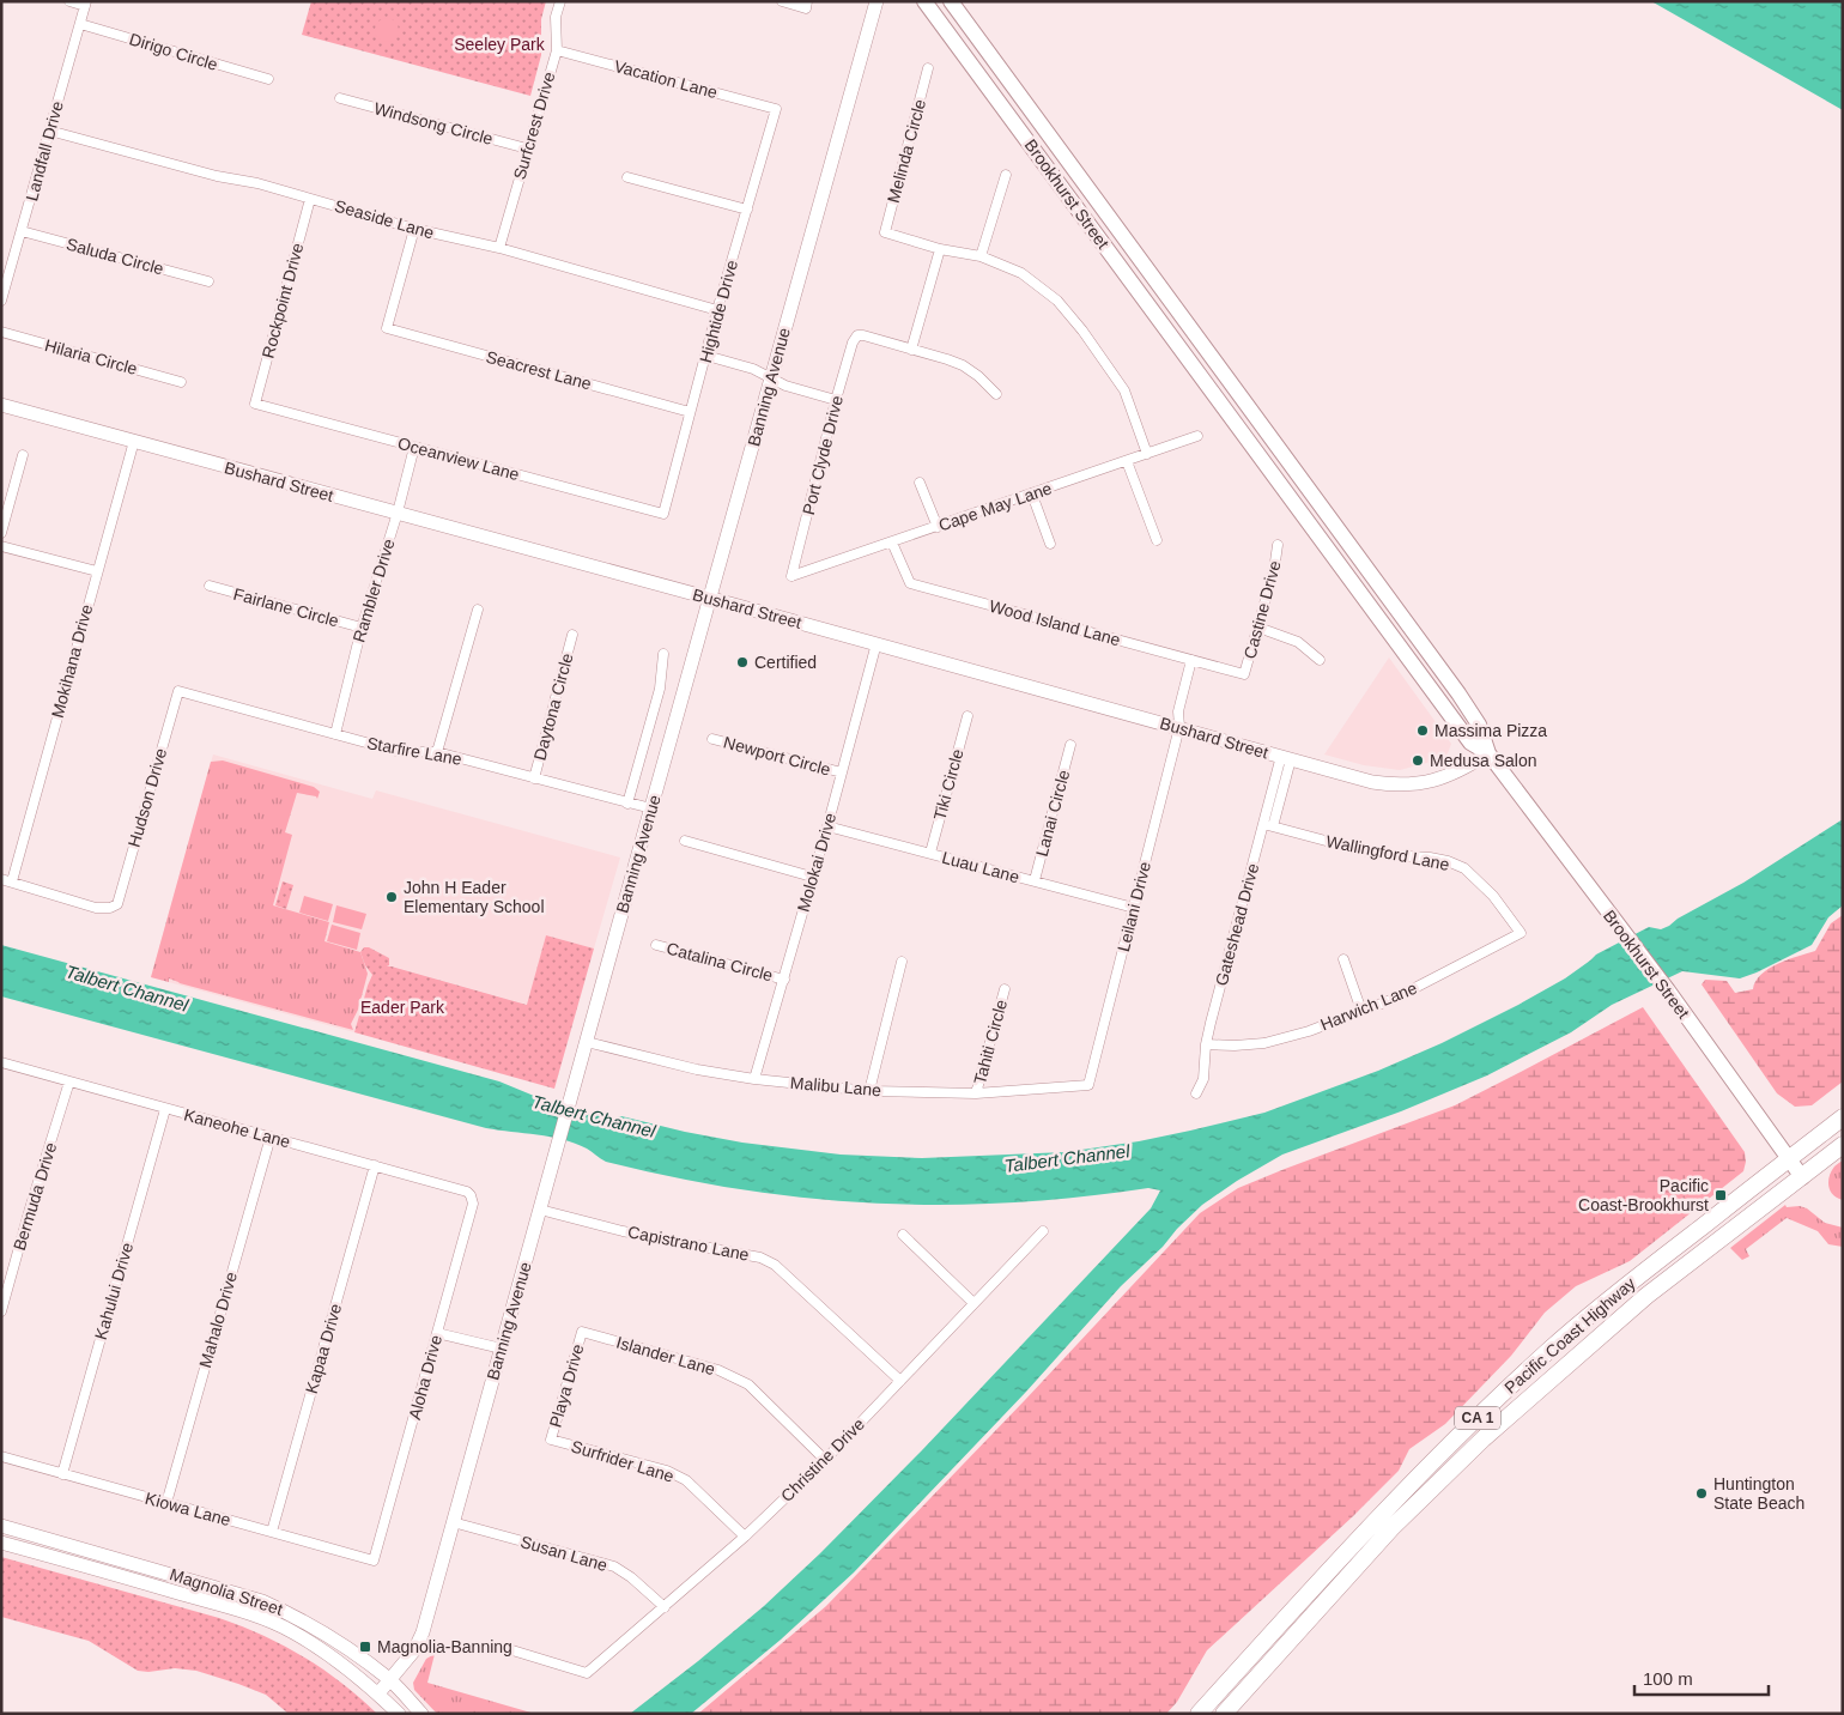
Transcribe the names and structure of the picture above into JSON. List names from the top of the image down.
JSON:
{
  "streets": {
    "highway": ["Pacific Coast Highway", "CA 1"],
    "main road": ["Brookhurst Street"],
    "street": [
      "Dirigo Circle",
      "Vacation Lane",
      "Windsong Circle",
      "Surfcrest Drive",
      "Landfall Drive",
      "Melinda Circle",
      "Seaside Lane",
      "Saluda Circle",
      "Rockpoint Drive",
      "Hightide Drive",
      "Hilaria Circle",
      "Seacrest Lane",
      "Banning Avenue",
      "Port Clyde Drive",
      "Oceanview Lane",
      "Bushard Street",
      "Cape May Lane",
      "Rambler Drive",
      "Fairlane Circle",
      "Castine Drive",
      "Wood Island Lane",
      "Mokihana Drive",
      "Daytona Circle",
      "Starfire Lane",
      "Newport Circle",
      "Tiki Circle",
      "Hudson Drive",
      "Lanai Circle",
      "Wallingford Lane",
      "Molokai Drive",
      "Luau Lane",
      "Leilani Drive",
      "Gateshead Drive",
      "Catalina Circle",
      "Harwich Lane",
      "Tahiti Circle",
      "Malibu Lane",
      "Kaneohe Lane",
      "Bermuda Drive",
      "Capistrano Lane",
      "Kahului Drive",
      "Mahalo Drive",
      "Kapaa Drive",
      "Islander Lane",
      "Aloha Drive",
      "Playa Drive",
      "Christine Drive",
      "Surfrider Lane",
      "Kiowa Lane",
      "Susan Lane",
      "Magnolia Street"
    ]
  },
  "crossings": [
    ["Dirigo Circle", "Landfall Drive"],
    ["Vacation Lane", "Surfcrest Drive"],
    ["Vacation Lane", "Hightide Drive"],
    ["Windsong Circle", "Surfcrest Drive"],
    ["Surfcrest Drive", "Seaside Lane"],
    ["Landfall Drive", "Seaside Lane"],
    ["Landfall Drive", "Saluda Circle"],
    ["Brookhurst Street", "Bushard Street"],
    ["Brookhurst Street", "Pacific Coast Highway"],
    ["Seaside Lane", "Rockpoint Drive"],
    ["Seaside Lane", "Hightide Drive"],
    ["Seaside Lane", "Seacrest Lane"],
    ["Rockpoint Drive", "Oceanview Lane"],
    ["Hightide Drive", "Seacrest Lane"],
    ["Hightide Drive", "Oceanview Lane"],
    ["Banning Avenue", "Bushard Street"],
    ["Banning Avenue", "Starfire Lane"],
    ["Banning Avenue", "Malibu Lane"],
    ["Banning Avenue", "Capistrano Lane"],
    ["Banning Avenue", "Susan Lane"],
    ["Banning Avenue", "Magnolia Street"],
    ["Port Clyde Drive", "Cape May Lane"],
    ["Oceanview Lane", "Rambler Drive"],
    ["Bushard Street", "Rambler Drive"],
    ["Bushard Street", "Mokihana Drive"],
    ["Bushard Street", "Molokai Drive"],
    ["Bushard Street", "Leilani Drive"],
    ["Bushard Street", "Gateshead Drive"],
    ["Cape May Lane", "Wood Island Lane"],
    ["Rambler Drive", "Fairlane Circle"],
    ["Rambler Drive", "Starfire Lane"],
    ["Castine Drive", "Wood Island Lane"],
    ["Wood Island Lane", "Leilani Drive"],
    ["Mokihana Drive", "Hudson Drive"],
    ["Daytona Circle", "Starfire Lane"],
    ["Starfire Lane", "Hudson Drive"],
    ["Newport Circle", "Molokai Drive"],
    ["Tiki Circle", "Luau Lane"],
    ["Lanai Circle", "Luau Lane"],
    ["Wallingford Lane", "Gateshead Drive"],
    ["Wallingford Lane", "Harwich Lane"],
    ["Molokai Drive", "Luau Lane"],
    ["Molokai Drive", "Catalina Circle"],
    ["Molokai Drive", "Malibu Lane"],
    ["Luau Lane", "Leilani Drive"],
    ["Leilani Drive", "Malibu Lane"],
    ["Gateshead Drive", "Harwich Lane"],
    ["Tahiti Circle", "Malibu Lane"],
    ["Kaneohe Lane", "Bermuda Drive"],
    ["Kaneohe Lane", "Kahului Drive"],
    ["Kaneohe Lane", "Mahalo Drive"],
    ["Kaneohe Lane", "Kapaa Drive"],
    ["Kaneohe Lane", "Aloha Drive"],
    ["Capistrano Lane", "Christine Drive"],
    ["Kahului Drive", "Kiowa Lane"],
    ["Mahalo Drive", "Kiowa Lane"],
    ["Kapaa Drive", "Kiowa Lane"],
    ["Islander Lane", "Playa Drive"],
    ["Islander Lane", "Christine Drive"],
    ["Aloha Drive", "Kiowa Lane"],
    ["Playa Drive", "Surfrider Lane"],
    ["Christine Drive", "Surfrider Lane"],
    ["Christine Drive", "Susan Lane"]
  ],
  "water": ["Talbert Channel"],
  "parks": ["Seeley Park", "Eader Park"],
  "places": {
    "other": [
      "Certified",
      "Massima Pizza",
      "Medusa Salon",
      "John H Eader Elementary School",
      "Huntington State Beach"
    ],
    "transit": ["Pacific Coast-Brookhurst", "Magnolia-Banning"]
  },
  "scale_bar": "100 m"
}
